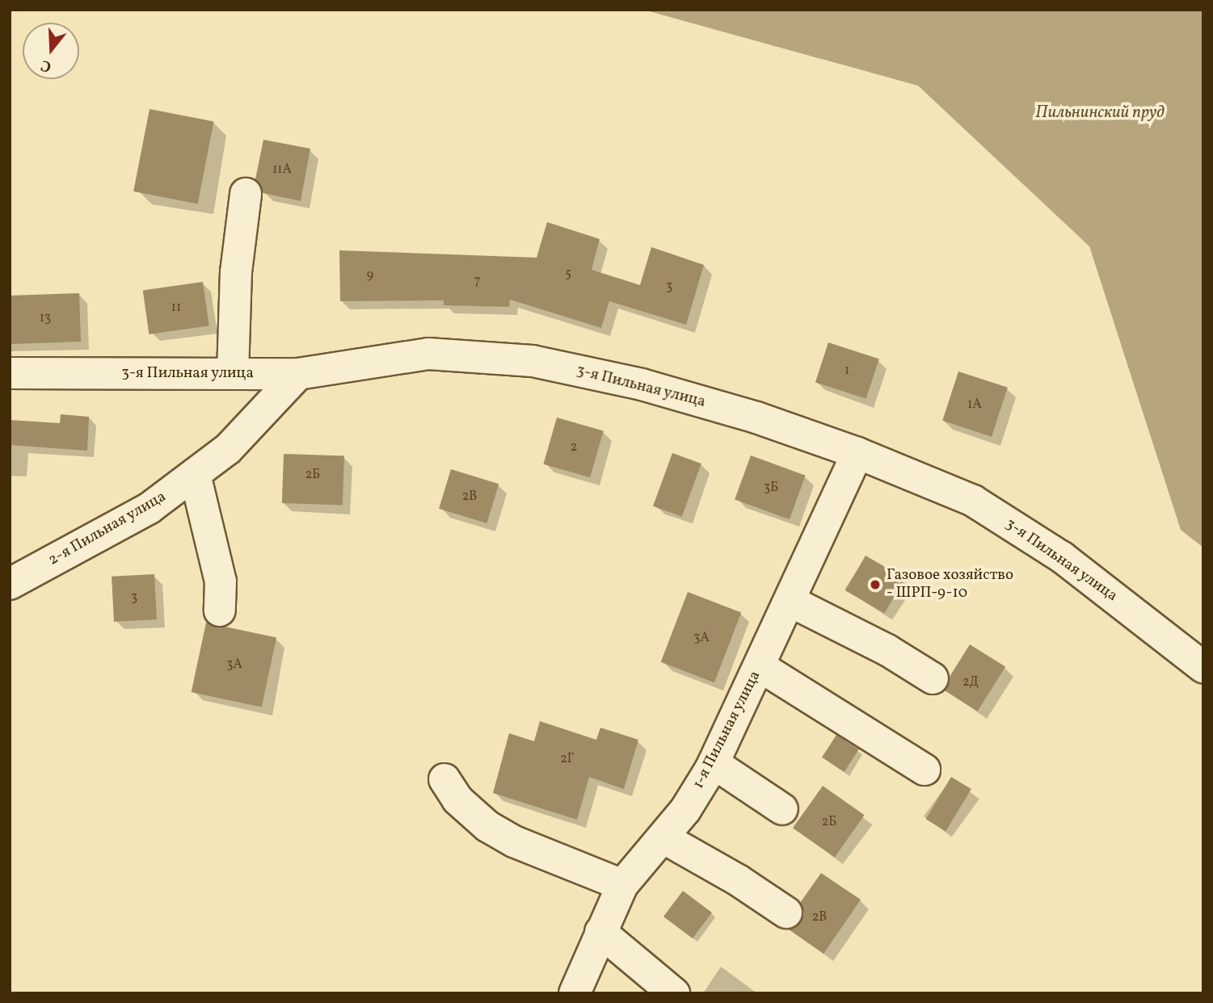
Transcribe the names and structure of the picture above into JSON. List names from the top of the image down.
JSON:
{
  "streets": {
    "street": ["3-я Пильная улица", "2-я Пильная улица", "1-я Пильная улица"]
  },
  "crossings": [
    ["3-я Пильная улица", "2-я Пильная улица"],
    ["3-я Пильная улица", "1-я Пильная улица"]
  ],
  "water": ["Пильнинский пруд"],
  "places": ["Газовое хозяйство - ШРП-9-10"],
  "house_numbers": [
    "11А",
    "5",
    "9",
    "7",
    "3",
    "11",
    "13",
    "1",
    "1А",
    "2",
    "2Б",
    "3Б",
    "2В",
    "3",
    "3А",
    "3А",
    "2Д",
    "2Г",
    "2Б",
    "2В"
  ],
  "north": "bottom"
}
